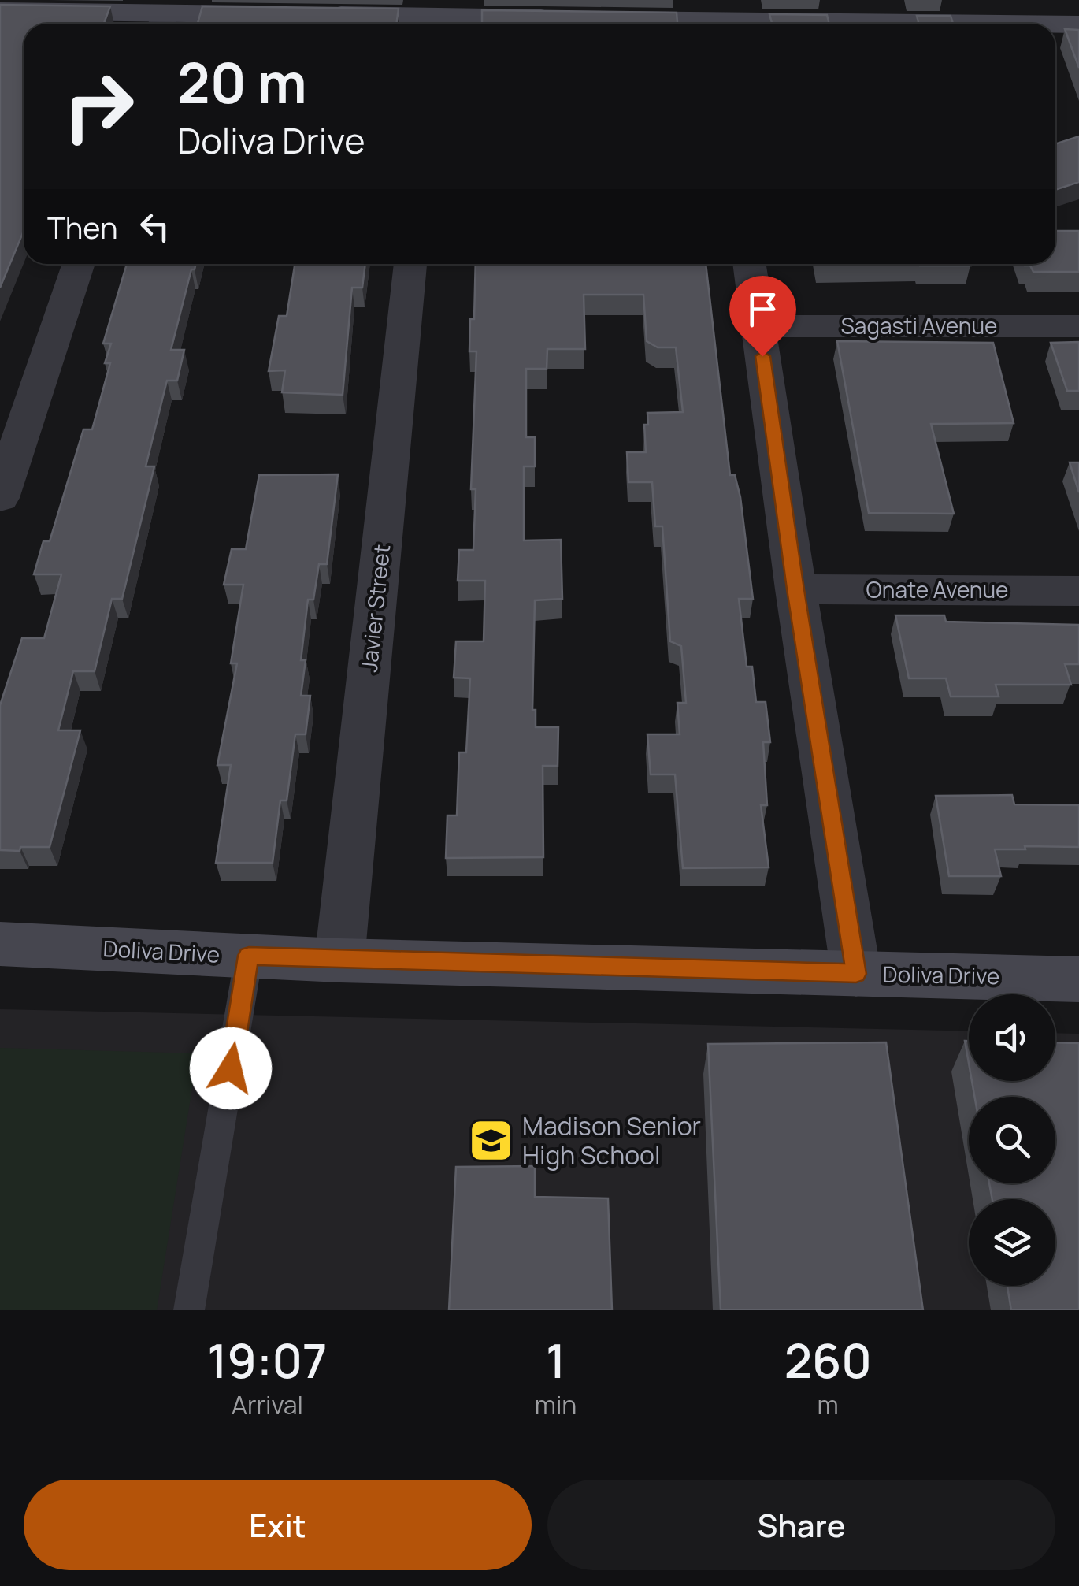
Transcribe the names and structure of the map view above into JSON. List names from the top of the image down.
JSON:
{
  "streets": {
    "main road": ["Doliva Drive"],
    "street": ["Sagasti Avenue", "Onate Avenue", "Javier Street"]
  },
  "crossings": [
    ["Javier Street", "Doliva Drive"]
  ],
  "places": {
    "school or university": ["Madison Senior High School"]
  },
  "page": {
    "turn": ["20 m", "Doliva Drive"],
    "then": "Then",
    "eta": [
      "19:07",
      "Arrival",
      "1",
      "min",
      "260",
      "m"
    ],
    "buttons": ["Exit", "Share"]
  }
}
